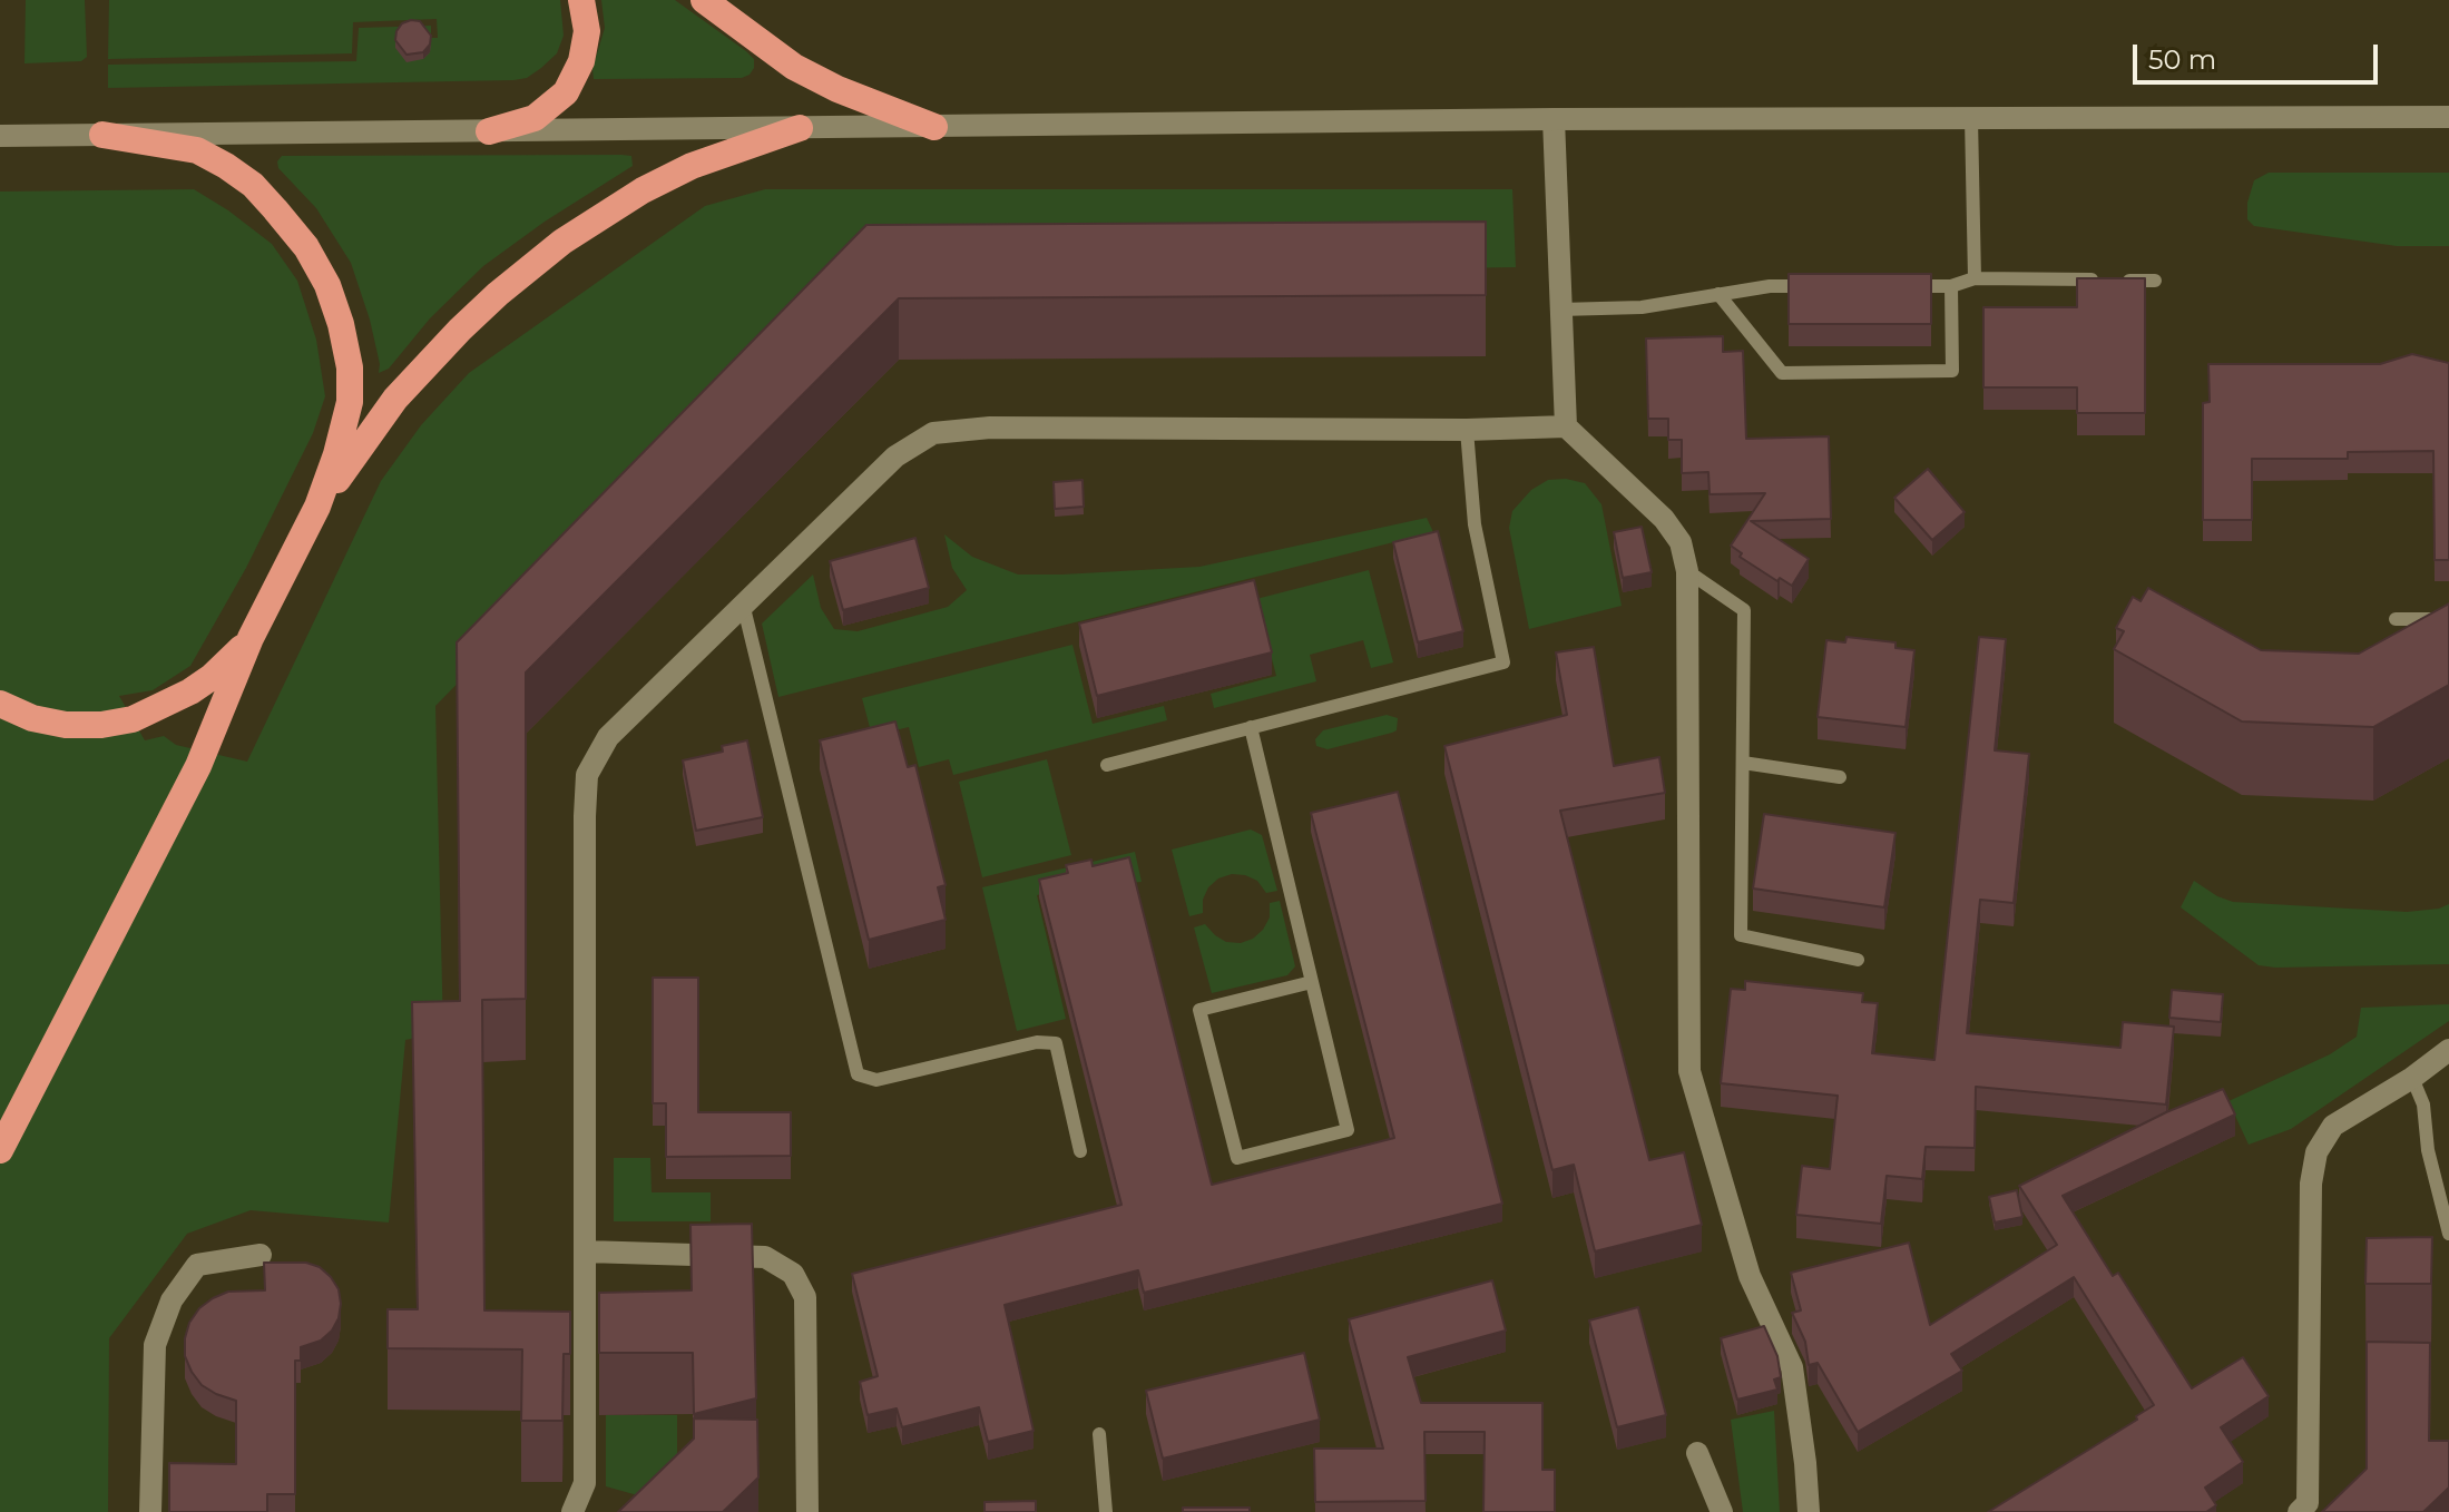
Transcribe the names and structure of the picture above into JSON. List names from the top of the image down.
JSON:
{
  "scale_bar": "50 m"
}
